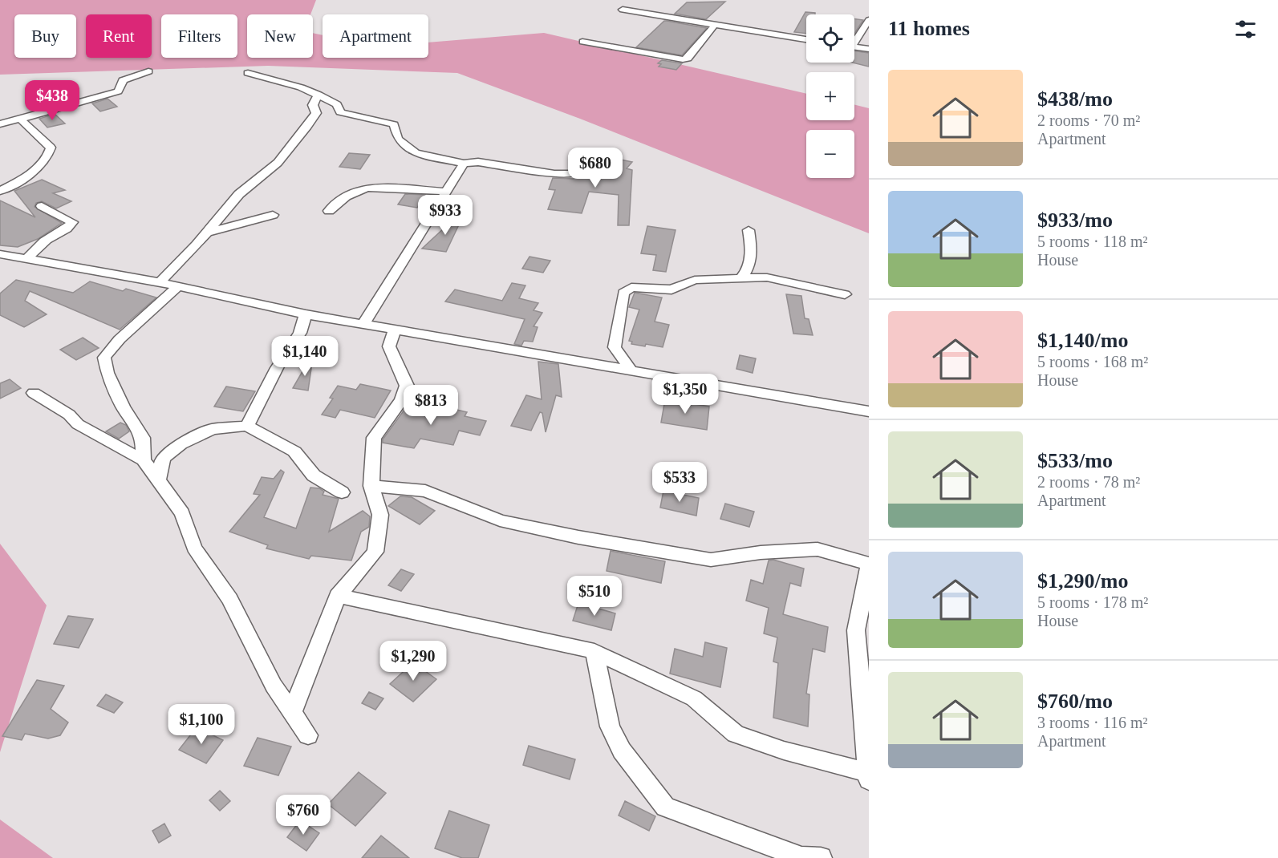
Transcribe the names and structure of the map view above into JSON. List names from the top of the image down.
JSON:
{
  "page": {
    "heading": "11 homes",
    "map_buttons": ["+", "−"],
    "chip": [
      "Buy",
      "Rent",
      "Filters",
      "New",
      "Apartment"
    ],
    "list": [
      {
        "name": "$438/mo",
        "note": "2 rooms · 70 m² · Apartment"
      },
      {
        "name": "$933/mo",
        "note": "5 rooms · 118 m² · House"
      },
      {
        "name": "$1,140/mo",
        "note": "5 rooms · 168 m² · House"
      },
      {
        "name": "$533/mo",
        "note": "2 rooms · 78 m² · Apartment"
      },
      {
        "name": "$1,290/mo",
        "note": "5 rooms · 178 m² · House"
      },
      {
        "name": "$760/mo",
        "note": "3 rooms · 116 m² · Apartment"
      }
    ],
    "price": [
      "$438",
      "$680",
      "$933",
      "$1,140",
      "$1,350",
      "$813",
      "$533",
      "$510",
      "$1,290",
      "$1,100",
      "$760"
    ]
  }
}
